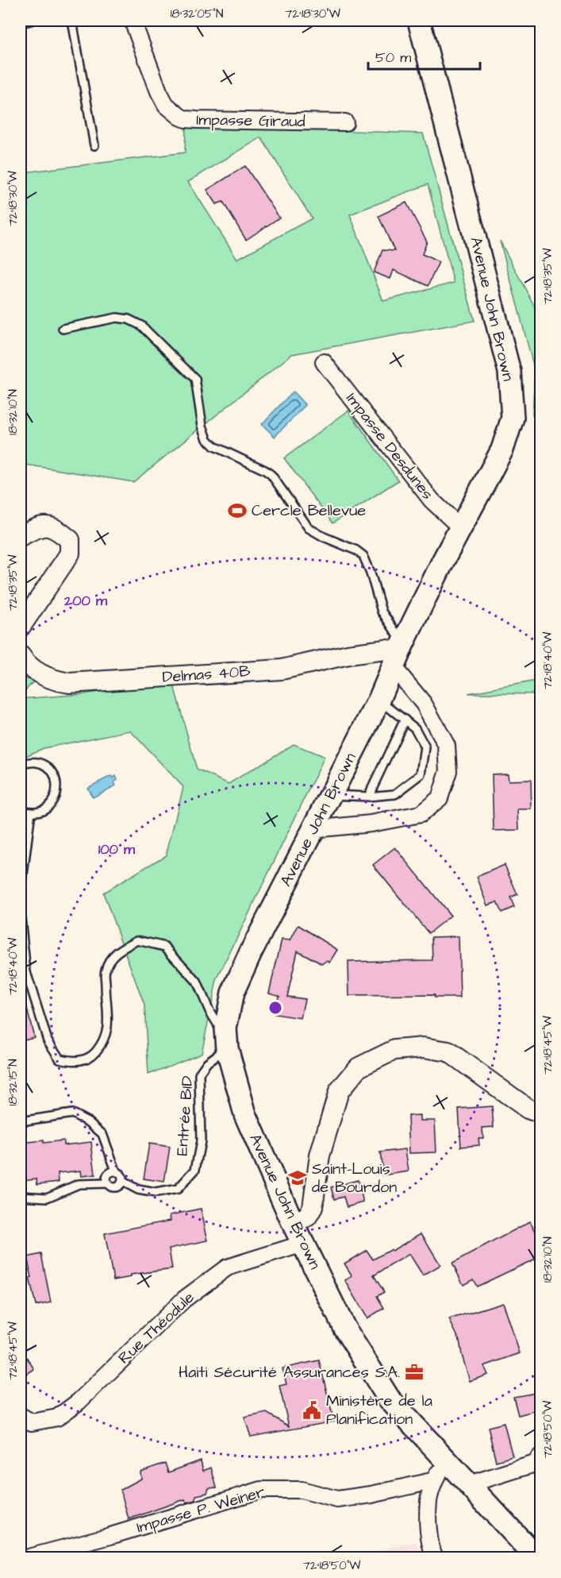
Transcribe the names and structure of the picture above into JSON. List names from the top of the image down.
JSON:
{
  "streets": {
    "main road": ["Avenue John Brown"],
    "street": [
      "Impasse Giraud",
      "Impasse Desdunes",
      "Delmas 40B",
      "Rue Théodule",
      "Impasse P. Weiner"
    ],
    "lane": ["Entrée BID"]
  },
  "crossings": [
    ["Avenue John Brown", "Impasse Desdunes"],
    ["Avenue John Brown", "Delmas 40B"],
    ["Avenue John Brown", "Entrée BID"],
    ["Avenue John Brown", "Rue Théodule"]
  ],
  "places": {
    "sports": ["Cercle Bellevue"],
    "school or university": ["Saint-Louis de Bourdon"],
    "office": ["Haiti Sécurité Assurances S.A."],
    "public building": ["Ministère de la Planification"]
  },
  "scale_bar": "50 m",
  "coordinates": [
    "18°32'05\"N",
    "72°18'30\"W",
    "72°18'35\"W",
    "18°32'10\"N",
    "72°18'40\"W",
    "72°18'45\"W",
    "18°32'15\"N",
    "72°18'50\"W"
  ],
  "rings": ["200 m", "100 m"]
}
